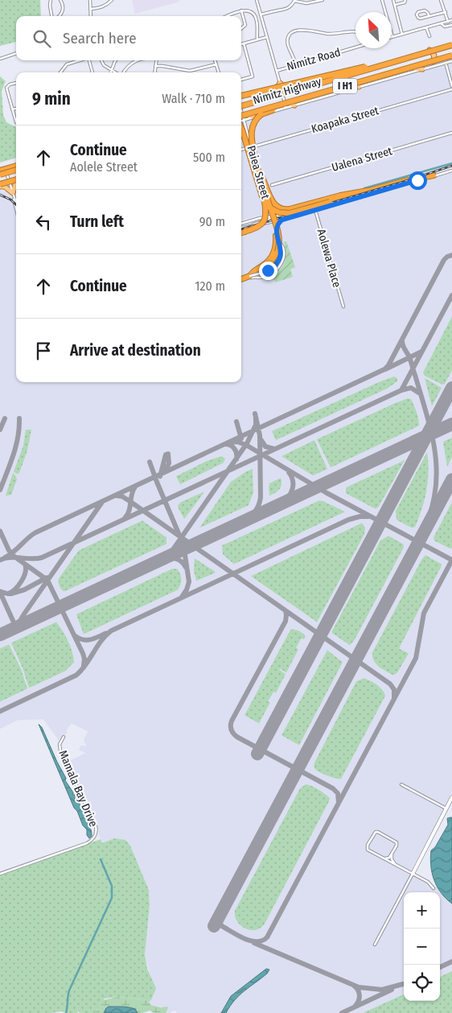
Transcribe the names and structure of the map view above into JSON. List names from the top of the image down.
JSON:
{
  "streets": {
    "highway": ["I H1"],
    "main road": ["Nimitz Highway"],
    "street": [
      "Nimitz Road",
      "Koapaka Street",
      "Ualena Street",
      "Paiea Street",
      "Aolewa Place",
      "Mamala Bay Drive"
    ]
  },
  "crossings": [
    ["I H1", "Nimitz Highway"],
    ["Koapaka Street", "Paiea Street"]
  ],
  "north": "top left",
  "page": {
    "search": "Search here",
    "heading": ["9 min", "Walk · 710 m"],
    "list": [
      ["Continue", "Aolele Street", "500 m"],
      ["Turn left", "90 m"],
      ["Continue", "120 m"],
      "Arrive at destination"
    ],
    "map_buttons": ["+", "−"]
  }
}
